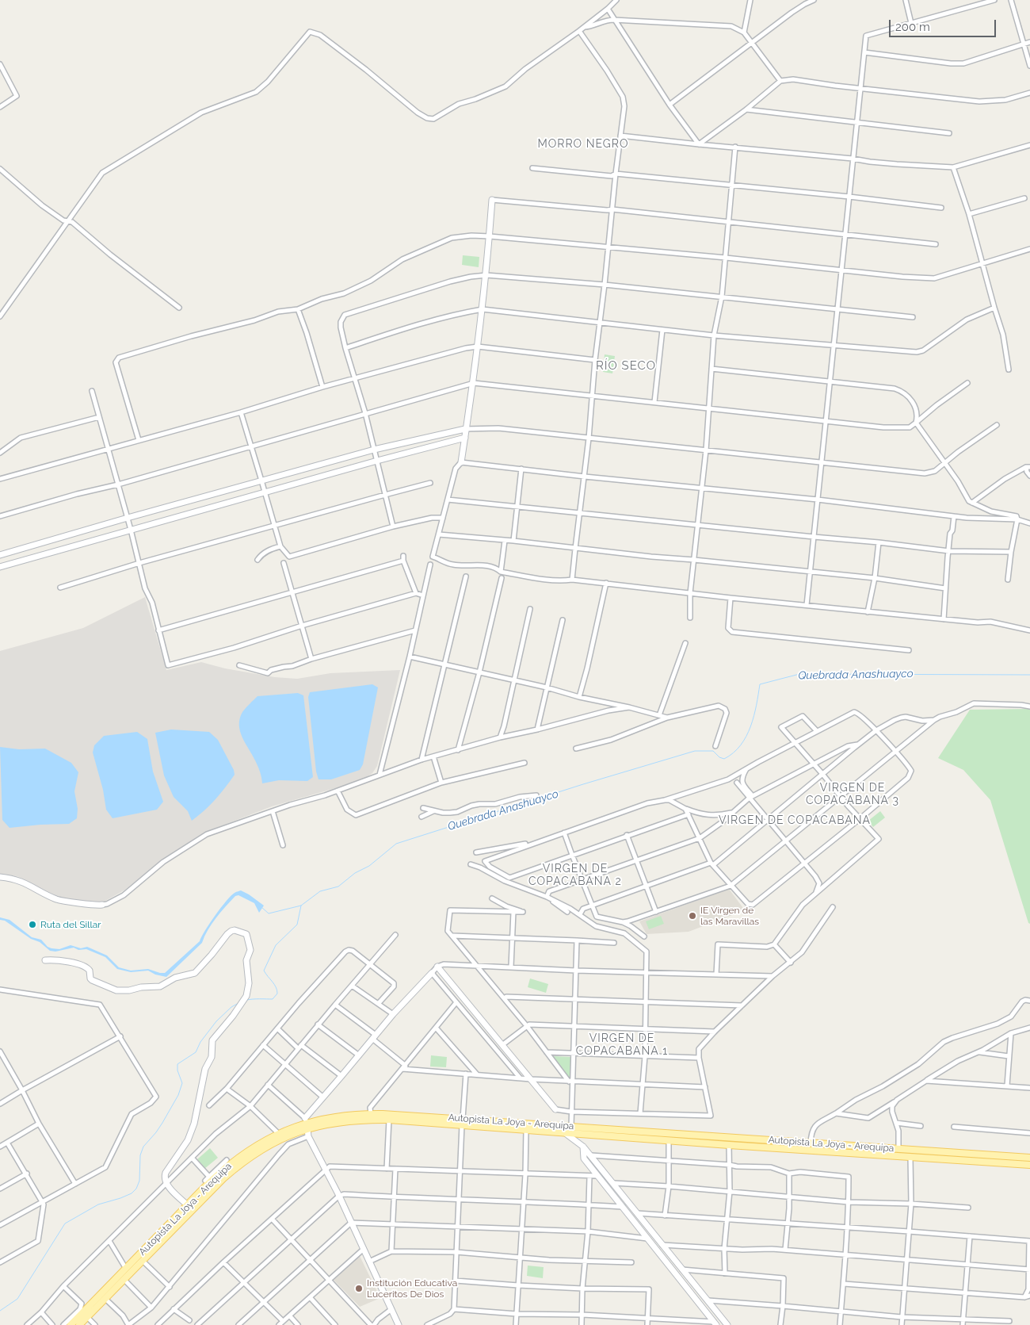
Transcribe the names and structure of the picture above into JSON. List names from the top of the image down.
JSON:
{
  "streets": {
    "main road": ["Autopista La Joya - Arequipa"]
  },
  "districts": [
    "MORRO NEGRO",
    "RÍO SECO",
    "VIRGEN DE COPACABANA 3",
    "VIRGEN DE COPACABANA",
    "VIRGEN DE COPACABANA 2",
    "VIRGEN DE COPACABANA 1"
  ],
  "water": ["Quebrada Anashuayco"],
  "places": ["IE Virgen de las Maravillas", "Ruta del Sillar", "Institución Educativa Luceritos De Dios"],
  "scale_bar": "200 m"
}
